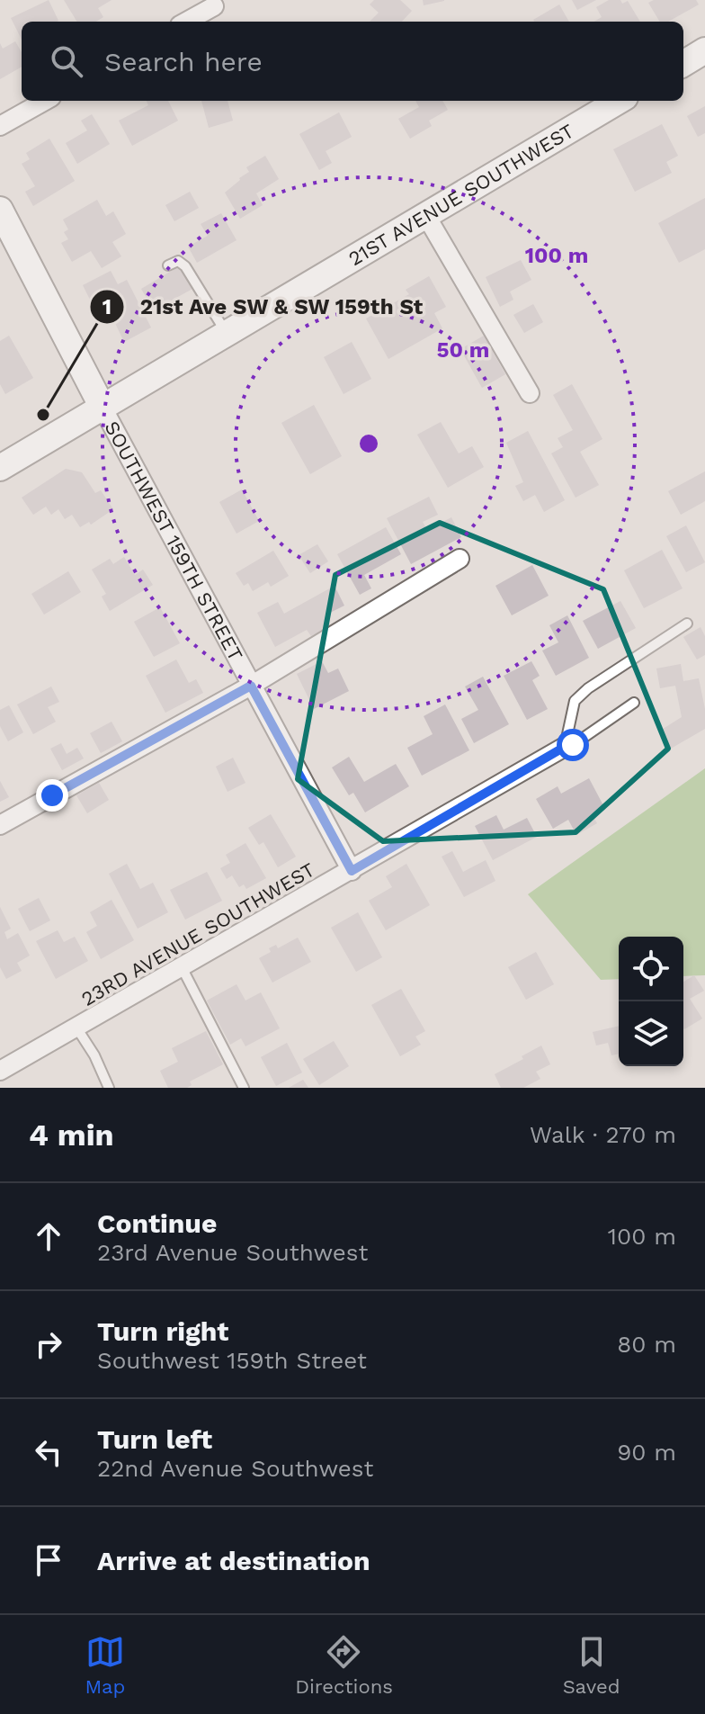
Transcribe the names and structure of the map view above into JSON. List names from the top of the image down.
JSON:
{
  "streets": {
    "street": ["21ST AVENUE SOUTHWEST", "SOUTHWEST 159TH STREET", "23RD AVENUE SOUTHWEST"]
  },
  "crossings": [
    ["21ST AVENUE SOUTHWEST", "SOUTHWEST 159TH STREET"],
    ["SOUTHWEST 159TH STREET", "23RD AVENUE SOUTHWEST"]
  ],
  "places": ["21st Ave SW & SW 159th St"],
  "page": {
    "search": "Search here",
    "heading": ["4 min", "Walk · 270 m"],
    "list": [
      ["Continue", "23rd Avenue Southwest", "100 m"],
      ["Turn right", "Southwest 159th Street", "80 m"],
      ["Turn left", "22nd Avenue Southwest", "90 m"],
      "Arrive at destination"
    ],
    "nav": ["Map", "Directions", "Saved"]
  },
  "rings": ["100 m", "50 m"]
}
